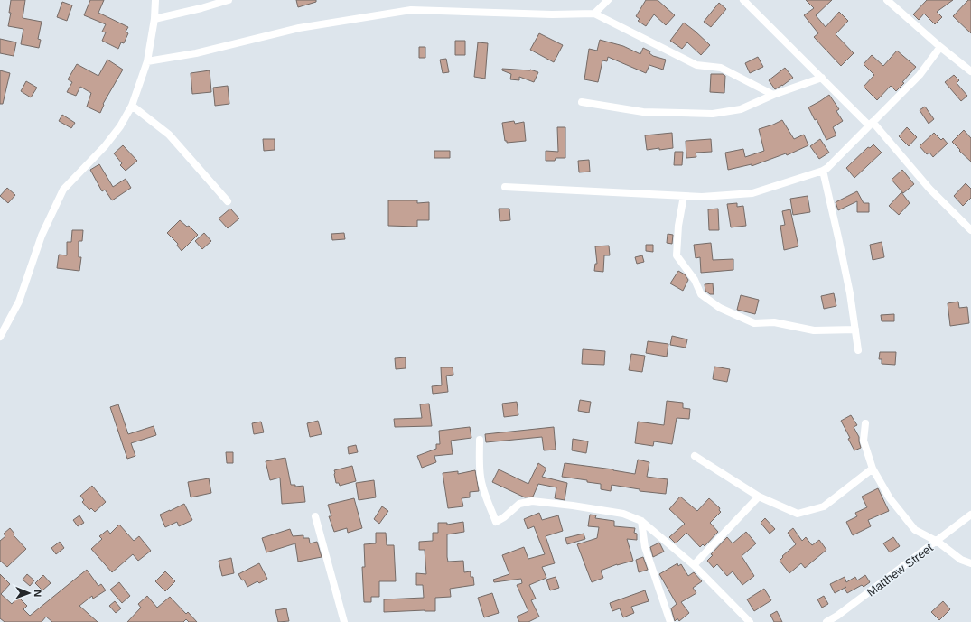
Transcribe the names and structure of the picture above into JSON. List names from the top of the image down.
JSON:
{
  "streets": {
    "street": ["Matthew Street"]
  },
  "north": "right"
}
